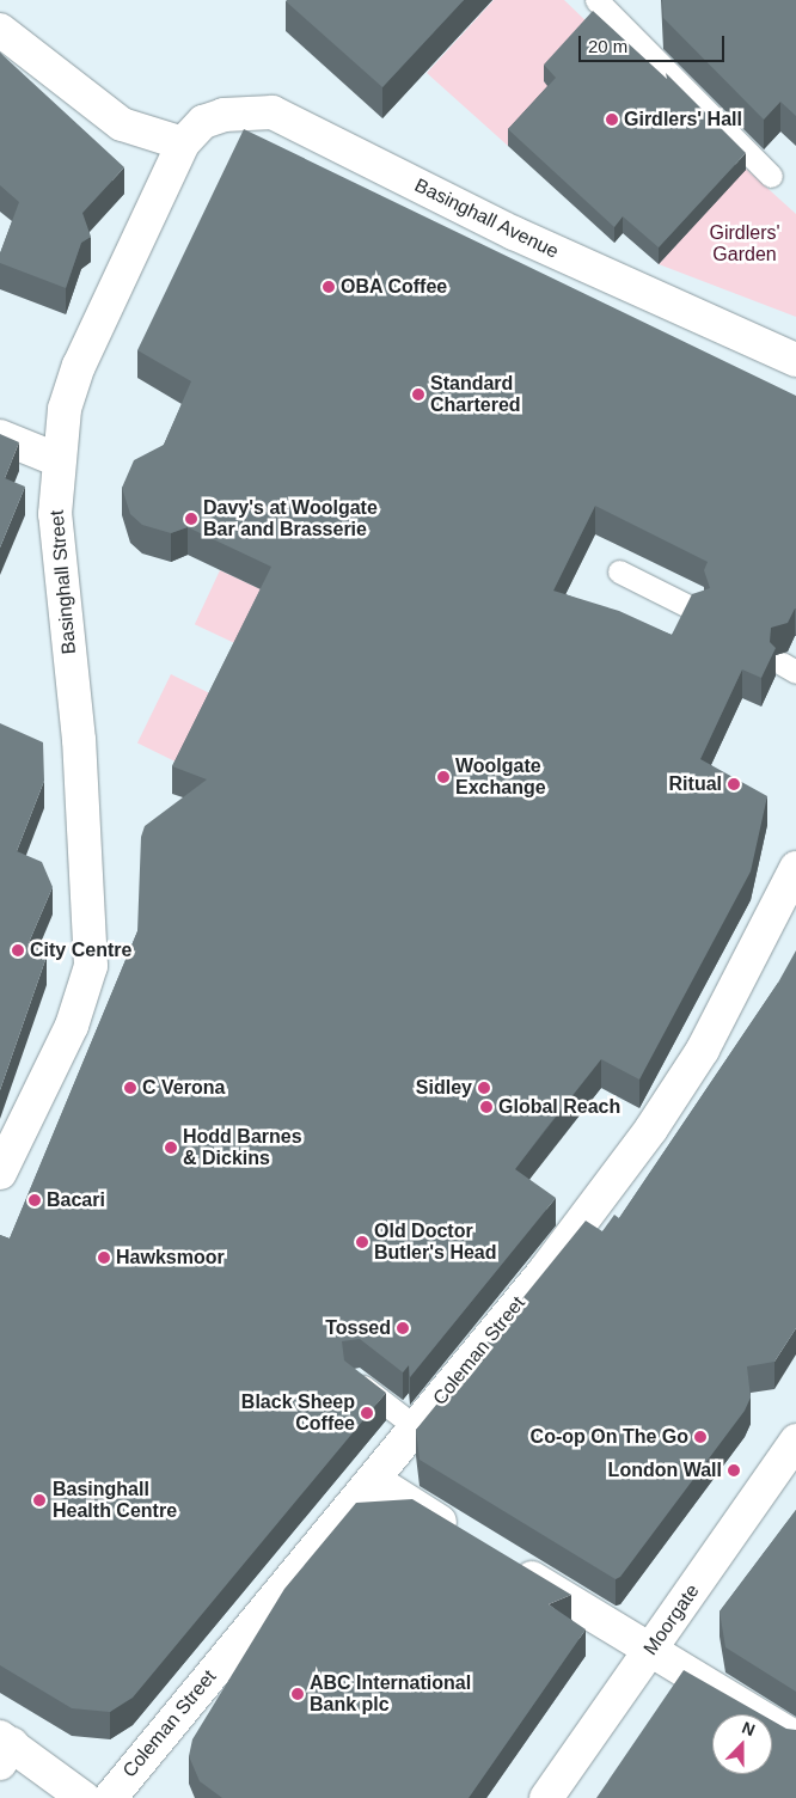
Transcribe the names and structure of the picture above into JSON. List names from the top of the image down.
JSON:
{
  "streets": {
    "street": [
      "Basinghall Avenue",
      "Basinghall Street",
      "Coleman Street",
      "Moorgate"
    ]
  },
  "crossings": [
    ["Basinghall Avenue", "Basinghall Street"]
  ],
  "parks": ["Girdlers' Garden"],
  "places": [
    "Girdlers' Hall",
    "OBA Coffee",
    "Standard Chartered",
    "Davy's at Woolgate Bar and Brasserie",
    "Woolgate Exchange",
    "Ritual",
    "City Centre",
    "C Verona",
    "Sidley",
    "Global Reach",
    "Hodd Barnes & Dickins",
    "Bacari",
    "Old Doctor Butler's Head",
    "Hawksmoor",
    "Tossed",
    "Black Sheep Coffee",
    "Co-op On The Go",
    "London Wall",
    "Basinghall Health Centre",
    "ABC International Bank plc"
  ],
  "scale_bar": "20 m",
  "north": "top"
}
